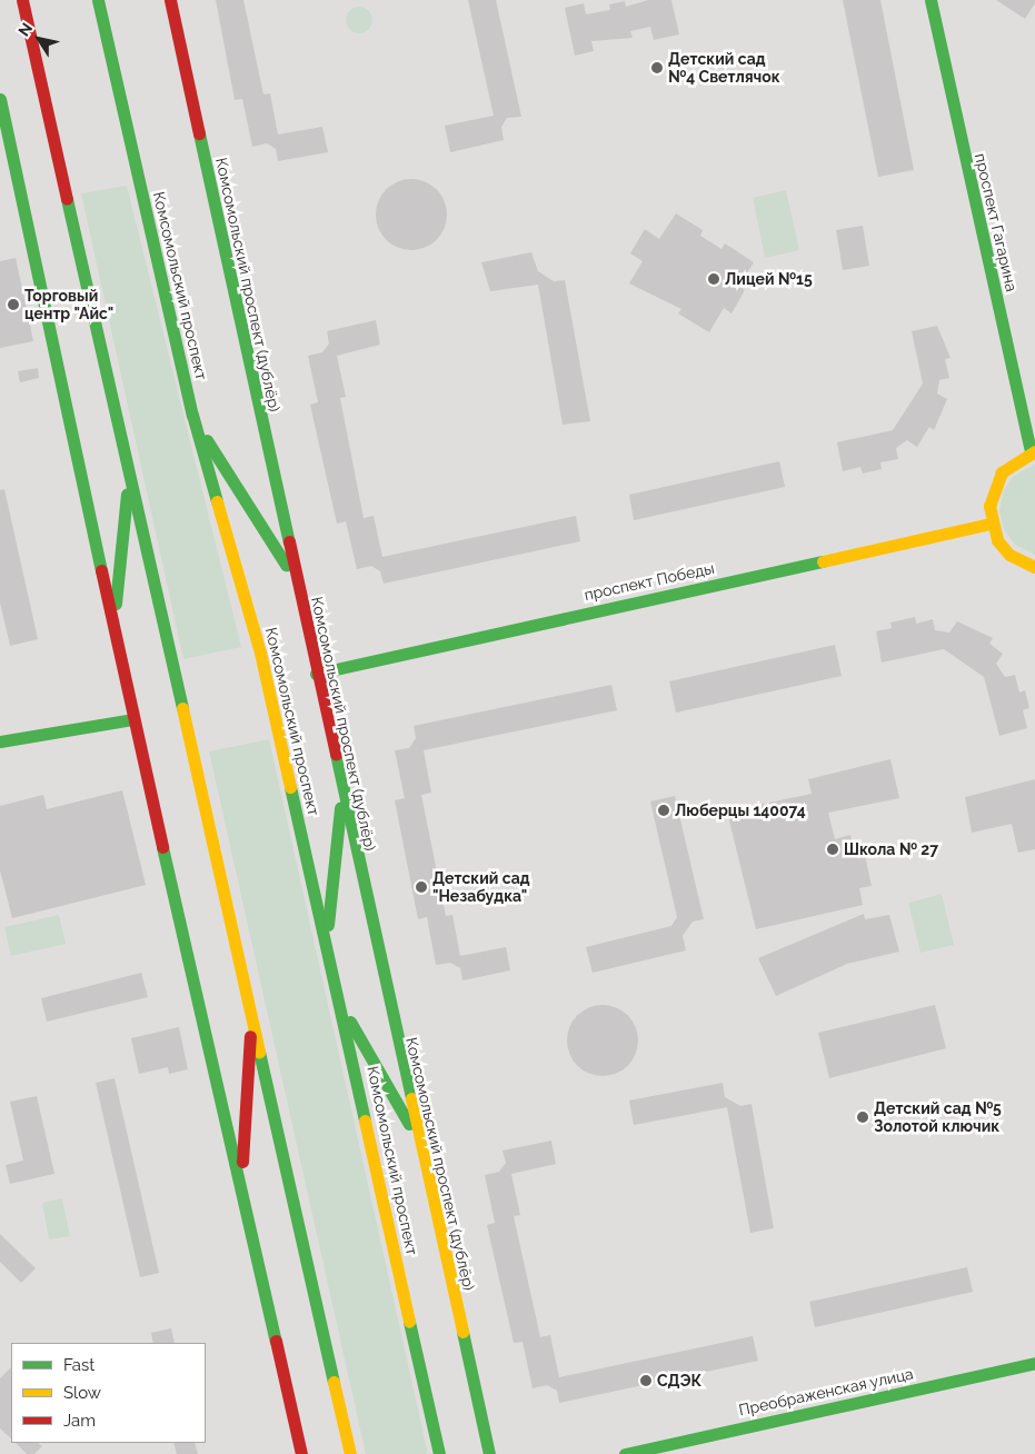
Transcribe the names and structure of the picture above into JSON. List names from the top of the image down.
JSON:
{
  "streets": {
    "main road": [
      "проспект Гагарина",
      "Комсомольский проспект (дублёр)",
      "Комсомольский проспект",
      "проспект Победы",
      "Преображенская улица"
    ]
  },
  "crossings": [
    ["Комсомольский проспект (дублёр)", "проспект Победы"]
  ],
  "places": [
    "Детский сад №4 Светлячок",
    "Лицей №15",
    "Торговый центр \"Айс\"",
    "Люберцы 140074",
    "Школа № 27",
    "Детский сад \"Незабудка\"",
    "Детский сад №5 Золотой ключик",
    "СДЭК"
  ],
  "legend": ["Fast", "Slow", "Jam"],
  "north": "top left"
}
